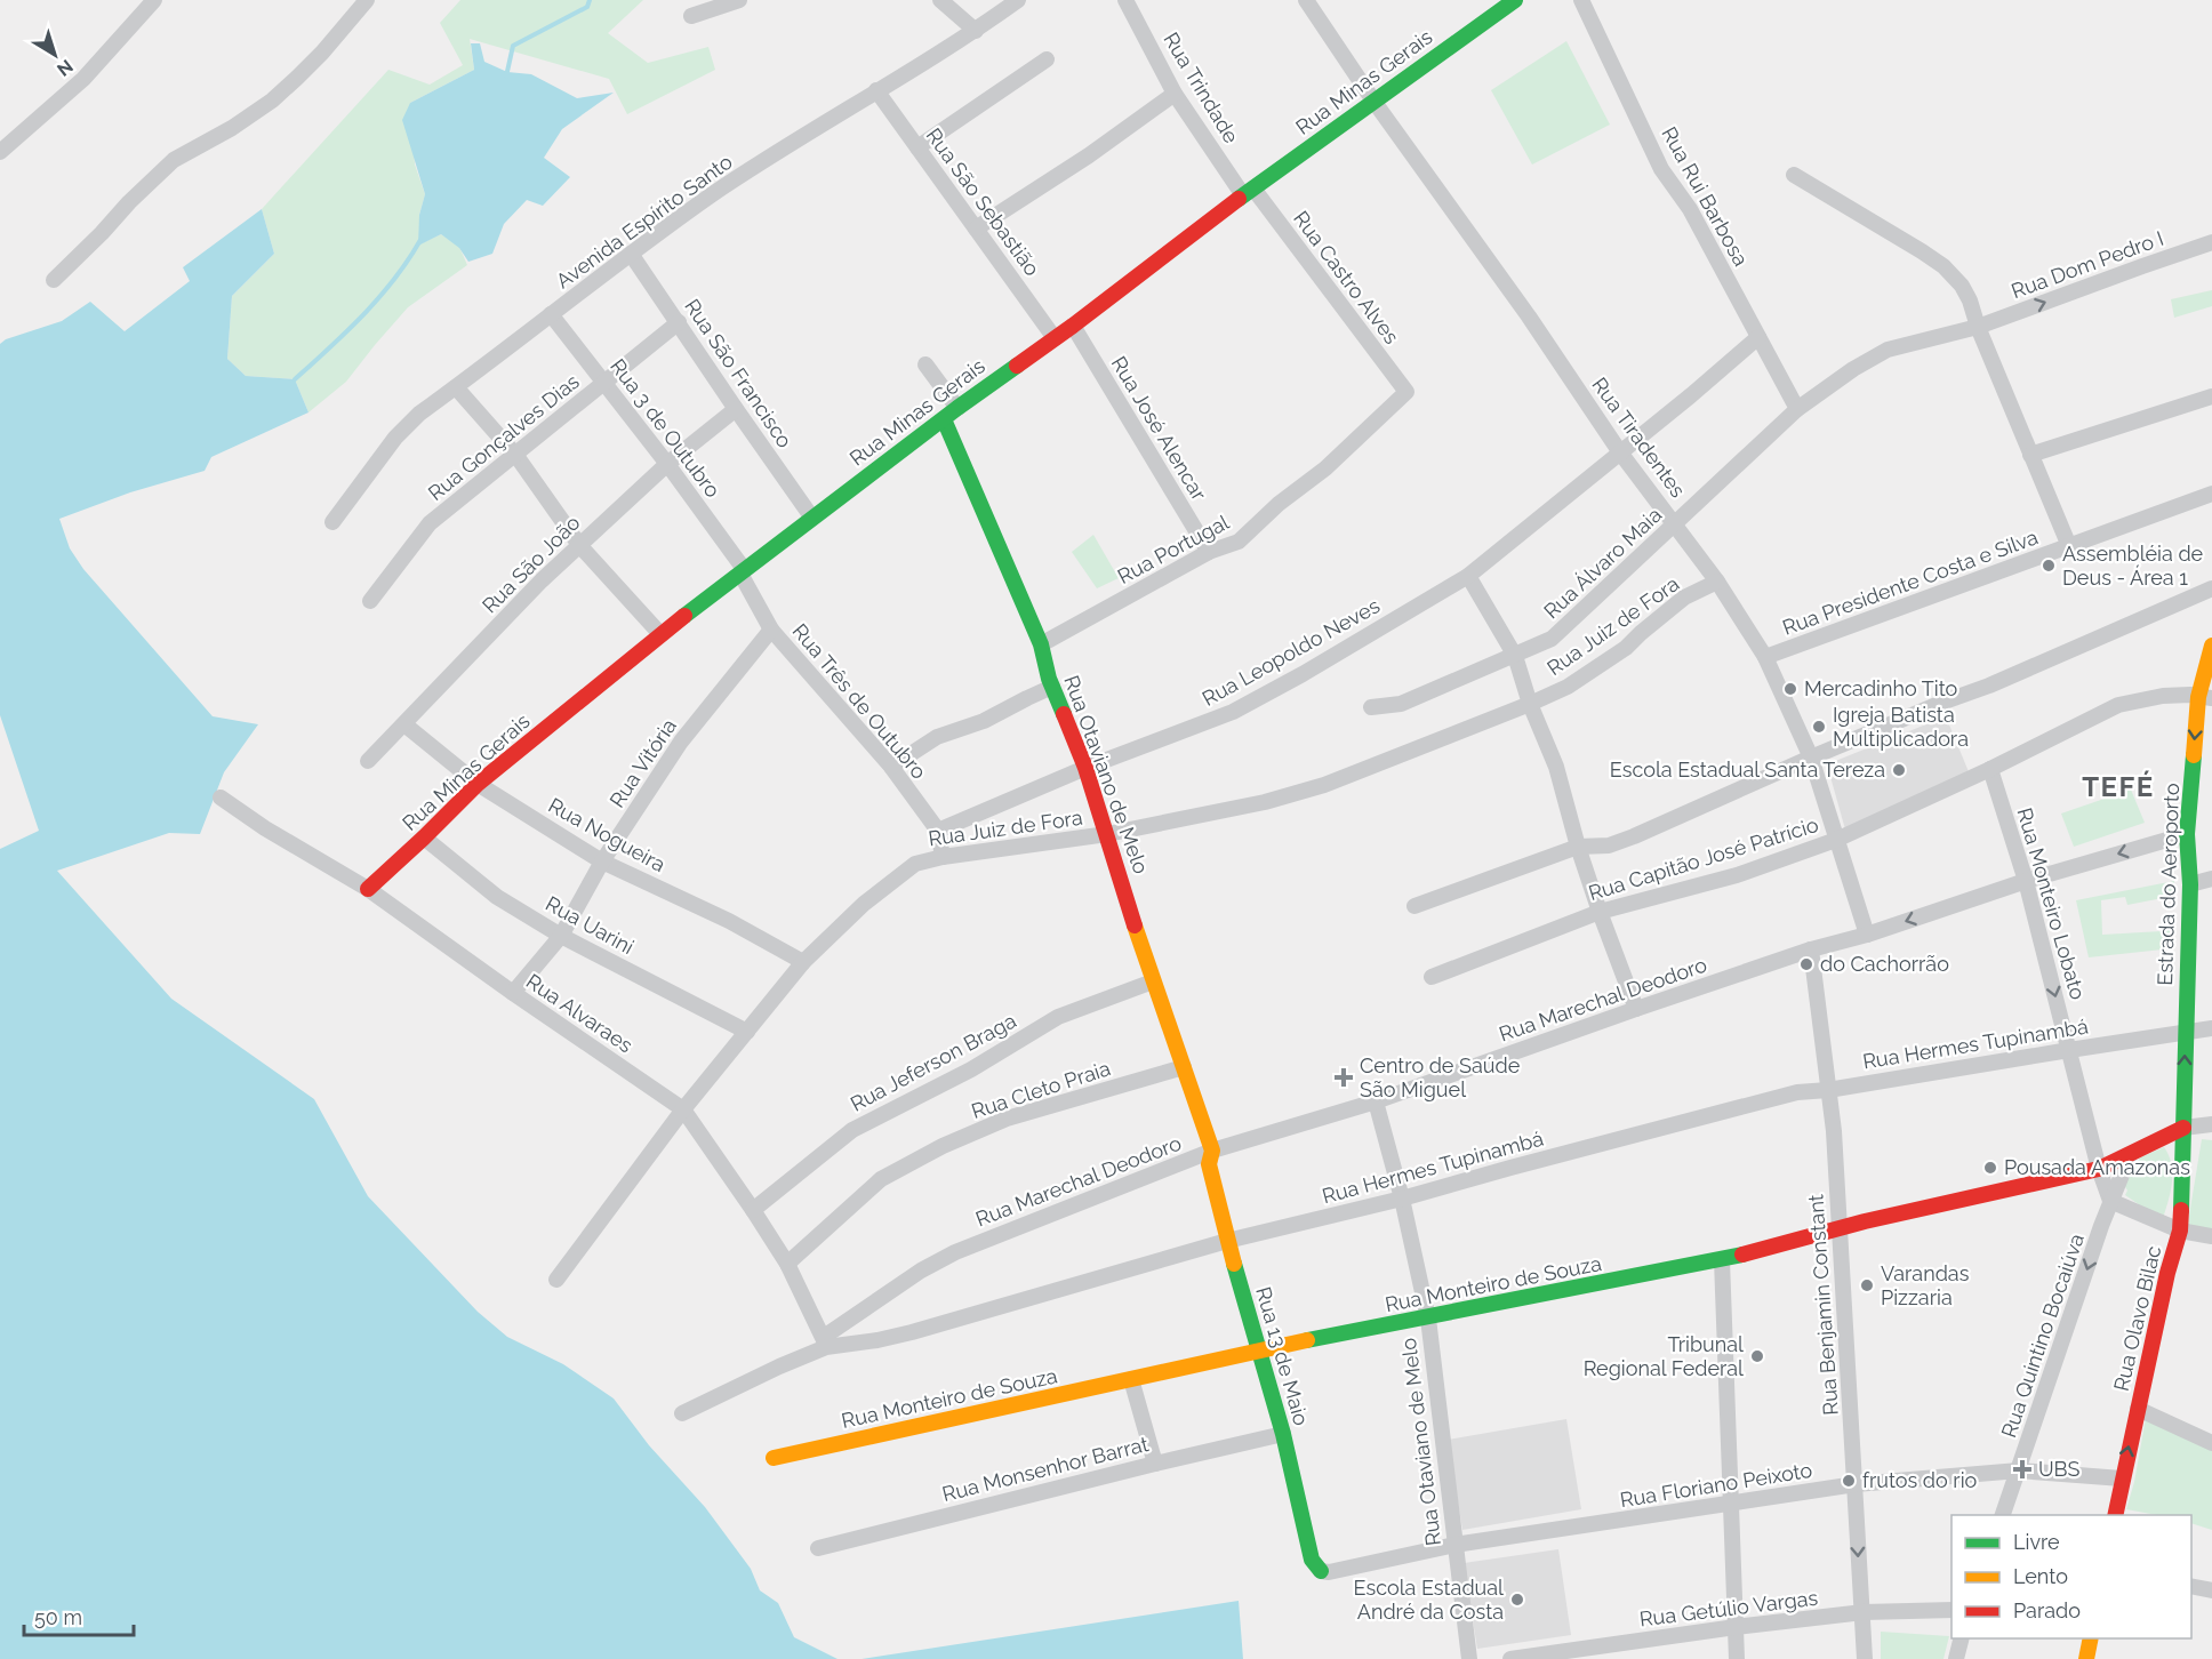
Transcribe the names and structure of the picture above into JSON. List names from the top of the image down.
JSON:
{
  "streets": {
    "street": [
      "Rua Minas Gerais",
      "Rua Trindade",
      "Rua Rui Barbosa",
      "Rua São Sebastião",
      "Avenida Espírito Santo",
      "Rua Dom Pedro I",
      "Rua Castro Alves",
      "Rua São Francisco",
      "Rua 3 de Outubro",
      "Rua José Alencar",
      "Rua Gonçalves Dias",
      "Rua Tiradentes",
      "Rua Portugal",
      "Rua Álvaro Maia",
      "Rua São João",
      "Rua Presidente Costa e Silva",
      "Rua Juiz de Fora",
      "Rua Leopoldo Neves",
      "Rua Três de Outubro",
      "Rua Vitória",
      "Rua Otaviano de Melo",
      "Rua Nogueira",
      "Rua Capitão José Patrício",
      "Estrada do Aeroporto",
      "Rua Monteiro Lobato",
      "Rua Uarini",
      "Rua Marechal Deodoro",
      "Rua Alvaraes",
      "Rua Hermes Tupinambá",
      "Rua Jeferson Braga",
      "Rua Cleto Praia",
      "Rua Monteiro de Souza",
      "Rua Benjamin Constant",
      "Rua Olavo Bilac",
      "Rua Quintino Bocaiúva",
      "Rua 13 de Maio",
      "Rua Monsenhor Barrat",
      "Rua Floriano Peixoto",
      "Rua Getúlio Vargas"
    ]
  },
  "crossings": [
    ["Rua Minas Gerais", "Rua Trindade"],
    ["Rua Minas Gerais", "Rua São Sebastião"],
    ["Rua Minas Gerais", "Rua Castro Alves"],
    ["Rua Minas Gerais", "Rua São Francisco"],
    ["Rua Minas Gerais", "Rua 3 de Outubro"],
    ["Rua Minas Gerais", "Rua José Alencar"],
    ["Rua Minas Gerais", "Rua Tiradentes"],
    ["Rua Minas Gerais", "Rua Três de Outubro"],
    ["Rua Minas Gerais", "Rua Otaviano de Melo"],
    ["Rua Minas Gerais", "Rua Nogueira"],
    ["Rua Minas Gerais", "Rua Uarini"],
    ["Rua Minas Gerais", "Rua Alvaraes"],
    ["Rua Trindade", "Rua Castro Alves"],
    ["Rua Rui Barbosa", "Rua Álvaro Maia"],
    ["Rua Rui Barbosa", "Rua Leopoldo Neves"],
    ["Rua São Sebastião", "Avenida Espírito Santo"],
    ["Avenida Espírito Santo", "Rua São Francisco"],
    ["Avenida Espírito Santo", "Rua 3 de Outubro"],
    ["Rua Dom Pedro I", "Rua Álvaro Maia"],
    ["Rua Dom Pedro I", "Rua Presidente Costa e Silva"],
    ["Rua Castro Alves", "Rua Portugal"],
    ["Rua São Francisco", "Rua Gonçalves Dias"],
    ["Rua São Francisco", "Rua São João"],
    ["Rua 3 de Outubro", "Rua Gonçalves Dias"],
    ["Rua 3 de Outubro", "Rua São João"],
    ["Rua 3 de Outubro", "Rua Três de Outubro"],
    ["Rua José Alencar", "Rua Portugal"],
    ["Rua Tiradentes", "Rua Álvaro Maia"],
    ["Rua Tiradentes", "Rua Presidente Costa e Silva"],
    ["Rua Tiradentes", "Rua Juiz de Fora"],
    ["Rua Tiradentes", "Rua Leopoldo Neves"],
    ["Rua Tiradentes", "Rua Capitão José Patrício"],
    ["Rua Tiradentes", "Rua Marechal Deodoro"],
    ["Rua Portugal", "Rua Otaviano de Melo"],
    ["Rua Álvaro Maia", "Rua Presidente Costa e Silva"],
    ["Rua São João", "Rua Nogueira"],
    ["Rua Juiz de Fora", "Rua Três de Outubro"],
    ["Rua Juiz de Fora", "Rua Otaviano de Melo"],
    ["Rua Juiz de Fora", "Rua Nogueira"],
    ["Rua Juiz de Fora", "Rua Uarini"],
    ["Rua Juiz de Fora", "Rua Alvaraes"],
    ["Rua Leopoldo Neves", "Rua Três de Outubro"],
    ["Rua Leopoldo Neves", "Rua Otaviano de Melo"],
    ["Rua Três de Outubro", "Rua Vitória"],
    ["Rua Vitória", "Rua Nogueira"],
    ["Rua Vitória", "Rua Uarini"],
    ["Rua Vitória", "Rua Alvaraes"],
    ["Rua Otaviano de Melo", "Rua Marechal Deodoro"],
    ["Rua Otaviano de Melo", "Rua Hermes Tupinambá"],
    ["Rua Otaviano de Melo", "Rua Jeferson Braga"],
    ["Rua Otaviano de Melo", "Rua Cleto Praia"],
    ["Rua Otaviano de Melo", "Rua Monteiro de Souza"],
    ["Rua Otaviano de Melo", "Rua 13 de Maio"],
    ["Rua Otaviano de Melo", "Rua Floriano Peixoto"],
    ["Rua Capitão José Patrício", "Estrada do Aeroporto"],
    ["Rua Capitão José Patrício", "Rua Monteiro Lobato"],
    ["Estrada do Aeroporto", "Rua Marechal Deodoro"],
    ["Estrada do Aeroporto", "Rua Hermes Tupinambá"],
    ["Estrada do Aeroporto", "Rua Monteiro de Souza"],
    ["Estrada do Aeroporto", "Rua Olavo Bilac"],
    ["Rua Monteiro Lobato", "Rua Marechal Deodoro"],
    ["Rua Monteiro Lobato", "Rua Hermes Tupinambá"],
    ["Rua Monteiro Lobato", "Rua Monteiro de Souza"],
    ["Rua Marechal Deodoro", "Rua Alvaraes"],
    ["Rua Marechal Deodoro", "Rua Hermes Tupinambá"],
    ["Rua Marechal Deodoro", "Rua Benjamin Constant"],
    ["Rua Marechal Deodoro", "Rua 13 de Maio"],
    ["Rua Alvaraes", "Rua Hermes Tupinambá"],
    ["Rua Alvaraes", "Rua Jeferson Braga"],
    ["Rua Alvaraes", "Rua Cleto Praia"],
    ["Rua Hermes Tupinambá", "Rua Benjamin Constant"],
    ["Rua Hermes Tupinambá", "Rua 13 de Maio"],
    ["Rua Monteiro de Souza", "Rua Benjamin Constant"],
    ["Rua Monteiro de Souza", "Rua Olavo Bilac"],
    ["Rua Monteiro de Souza", "Rua Quintino Bocaiúva"],
    ["Rua Monteiro de Souza", "Rua 13 de Maio"],
    ["Rua Benjamin Constant", "Rua Floriano Peixoto"],
    ["Rua Benjamin Constant", "Rua Getúlio Vargas"],
    ["Rua Olavo Bilac", "Rua Floriano Peixoto"],
    ["Rua Quintino Bocaiúva", "Rua Floriano Peixoto"],
    ["Rua 13 de Maio", "Rua Monsenhor Barrat"],
    ["Rua 13 de Maio", "Rua Floriano Peixoto"]
  ],
  "one_way": ["Rua Dom Pedro I", "Rua Monteiro Lobato", "Rua Quintino Bocaiúva"],
  "districts": ["TEFÉ"],
  "places": {
    "other": [
      "Assembléia de Deus - Área 1",
      "Mercadinho Tito",
      "Igreja Batista Multiplicadora",
      "Escola Estadual Santa Tereza",
      "do Cachorrão",
      "Pousada Amazonas",
      "Varandas Pizzaria",
      "Tribunal Regional Federal",
      "frutos do rio",
      "Escola Estadual André da Costa"
    ],
    "health": ["Centro de Saúde São Miguel", "UBS"]
  },
  "legend": ["Livre", "Lento", "Parado"],
  "scale_bar": "50 m",
  "north": "bottom right"
}
